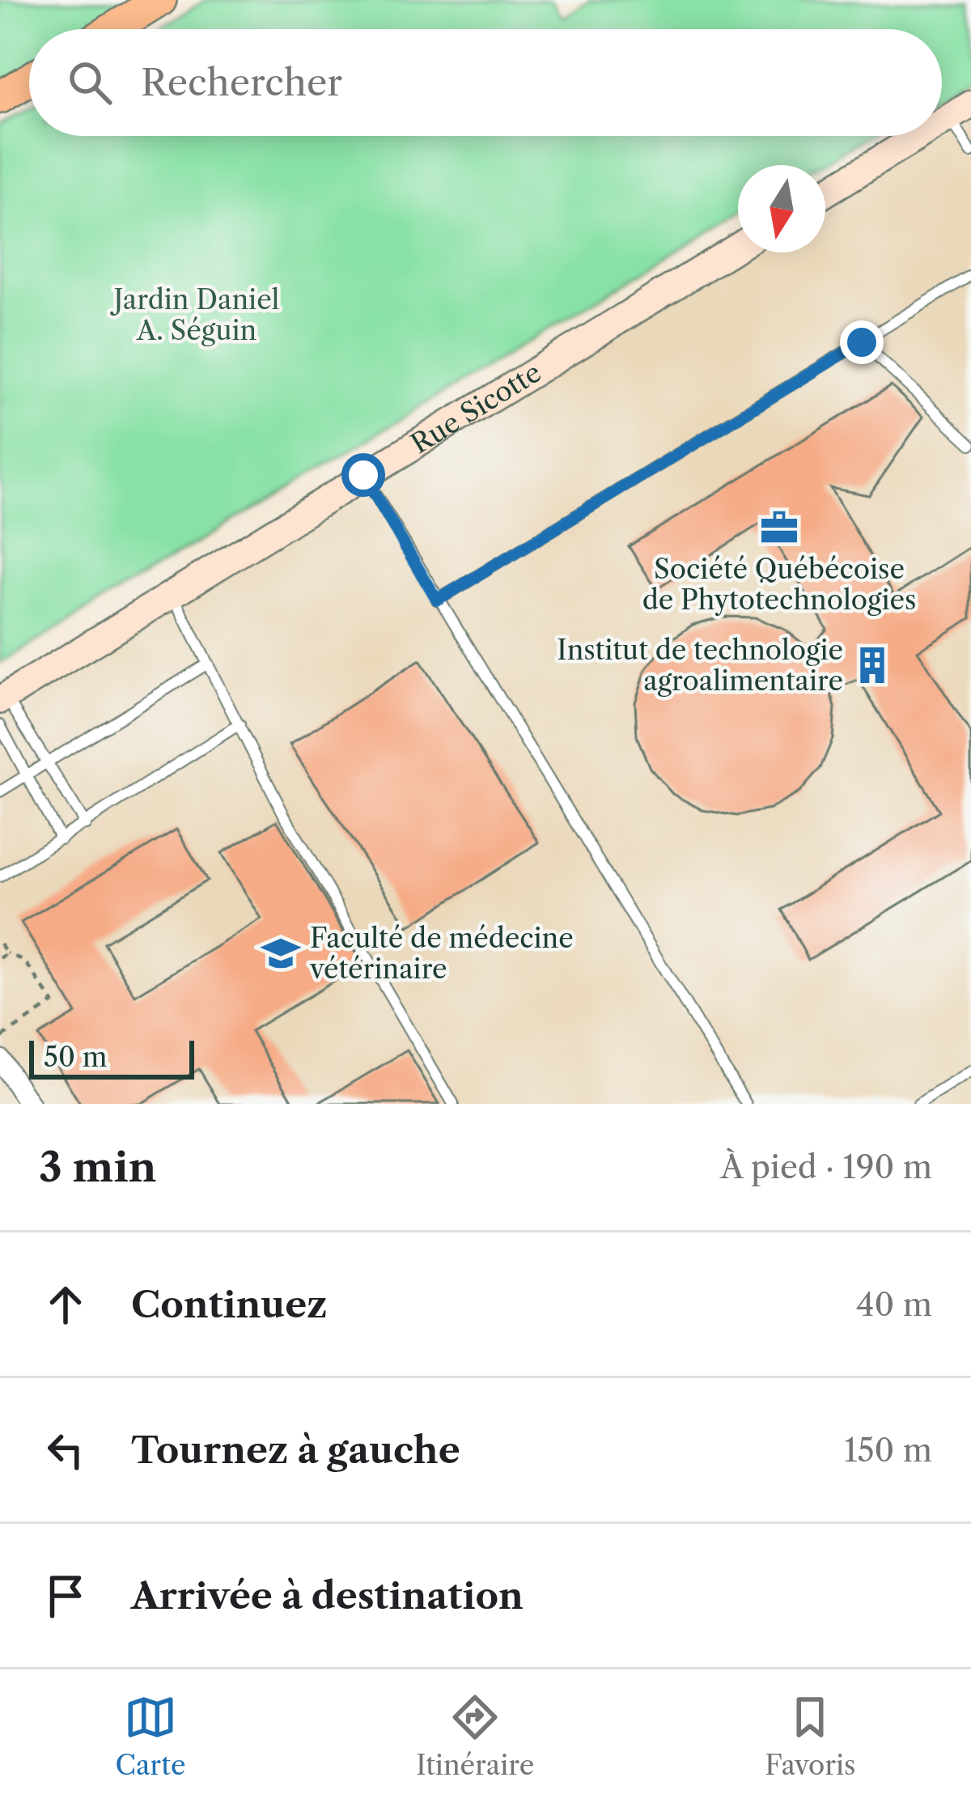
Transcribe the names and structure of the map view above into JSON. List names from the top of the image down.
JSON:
{
  "streets": {
    "street": ["Rue Sicotte"]
  },
  "parks": ["Jardin Daniel A. Séguin"],
  "places": {
    "office": ["Société Québécoise de Phytotechnologies"],
    "building": ["Institut de technologie agroalimentaire"],
    "school or university": ["Faculté de médecine vétérinaire"]
  },
  "scale_bar": "50 m",
  "north": "bottom",
  "page": {
    "search": "Rechercher",
    "scale": "50 m",
    "heading": ["3 min", "À pied · 190 m"],
    "list": [
      ["Continuez", "40 m"],
      ["Tournez à gauche", "150 m"],
      "Arrivée à destination"
    ],
    "nav": ["Carte", "Itinéraire", "Favoris"]
  }
}
